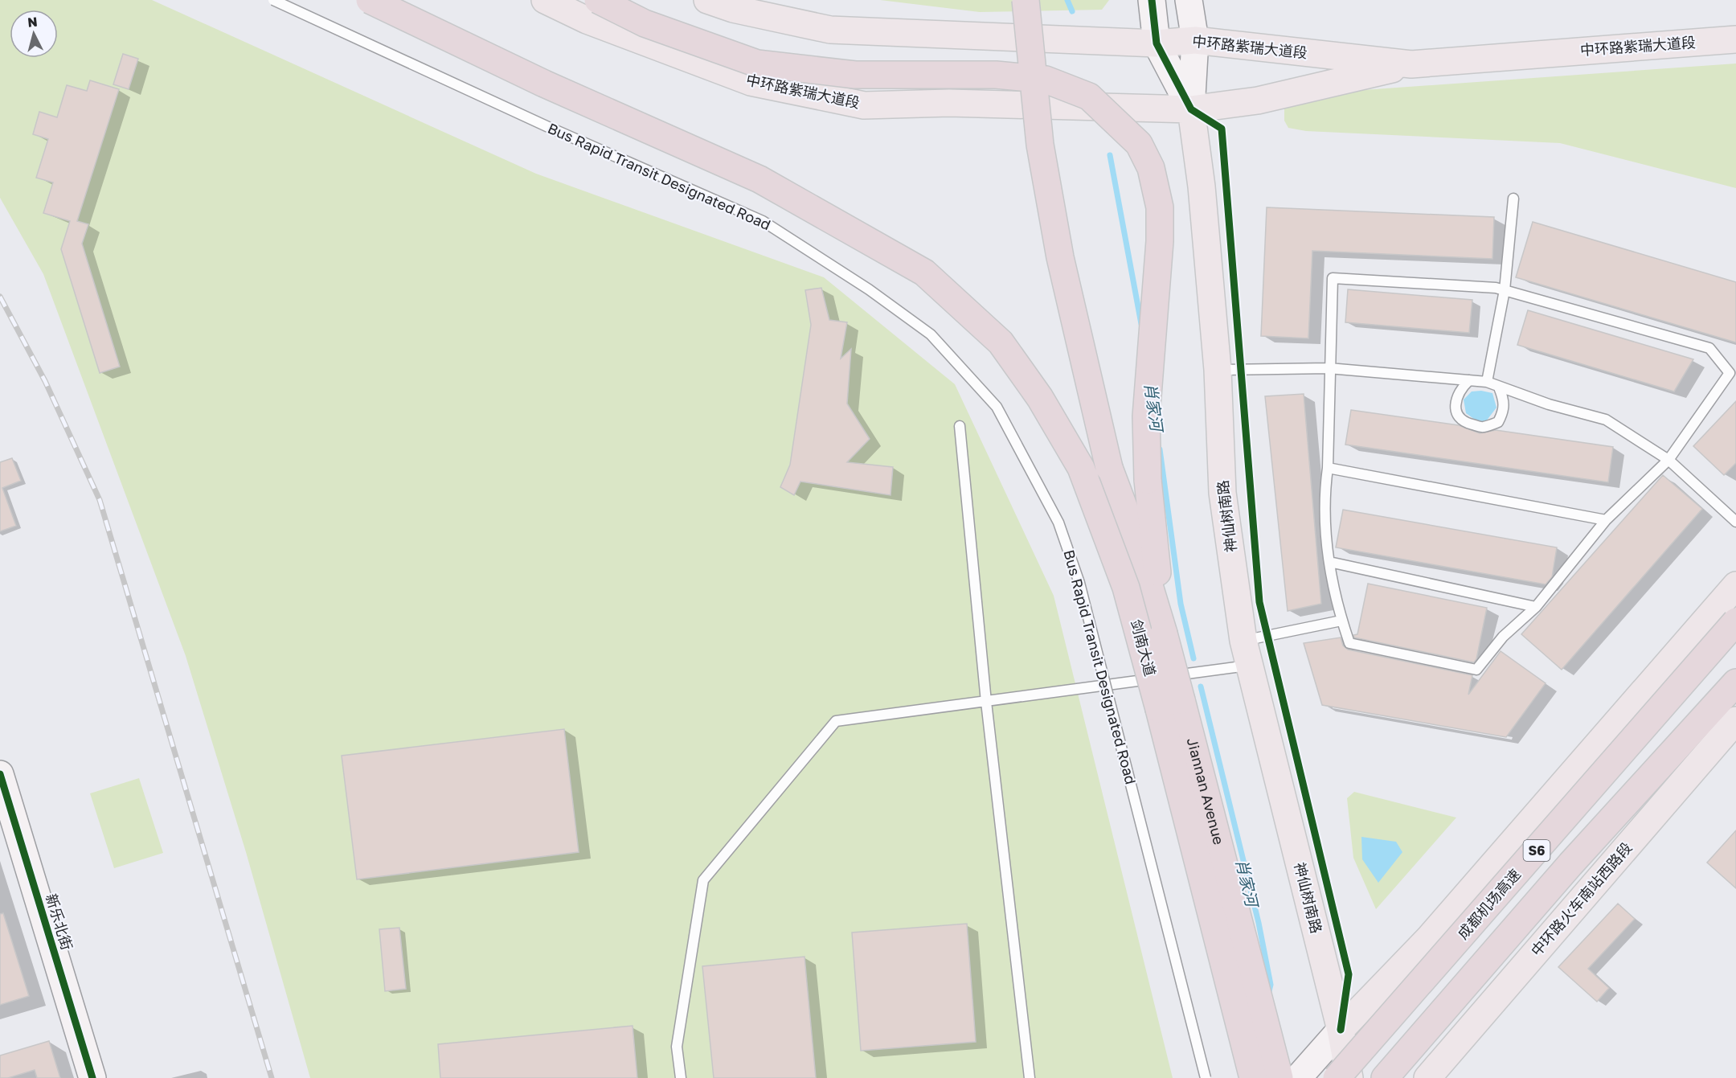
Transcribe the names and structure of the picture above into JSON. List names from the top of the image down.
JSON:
{
  "streets": {
    "highway": [
      "剑南大道",
      "Jiannan Avenue",
      "S6",
      "成都机场高速"
    ],
    "main road": ["中环路紫瑞大道段", "神仙树南路", "中环路火车南站西路段"],
    "street": ["新乐北街"],
    "lane": ["Bus Rapid Transit Designated Road"]
  },
  "crossings": [
    ["中环路紫瑞大道段", "神仙树南路"]
  ],
  "water": ["肖家河"],
  "north": "top"
}
